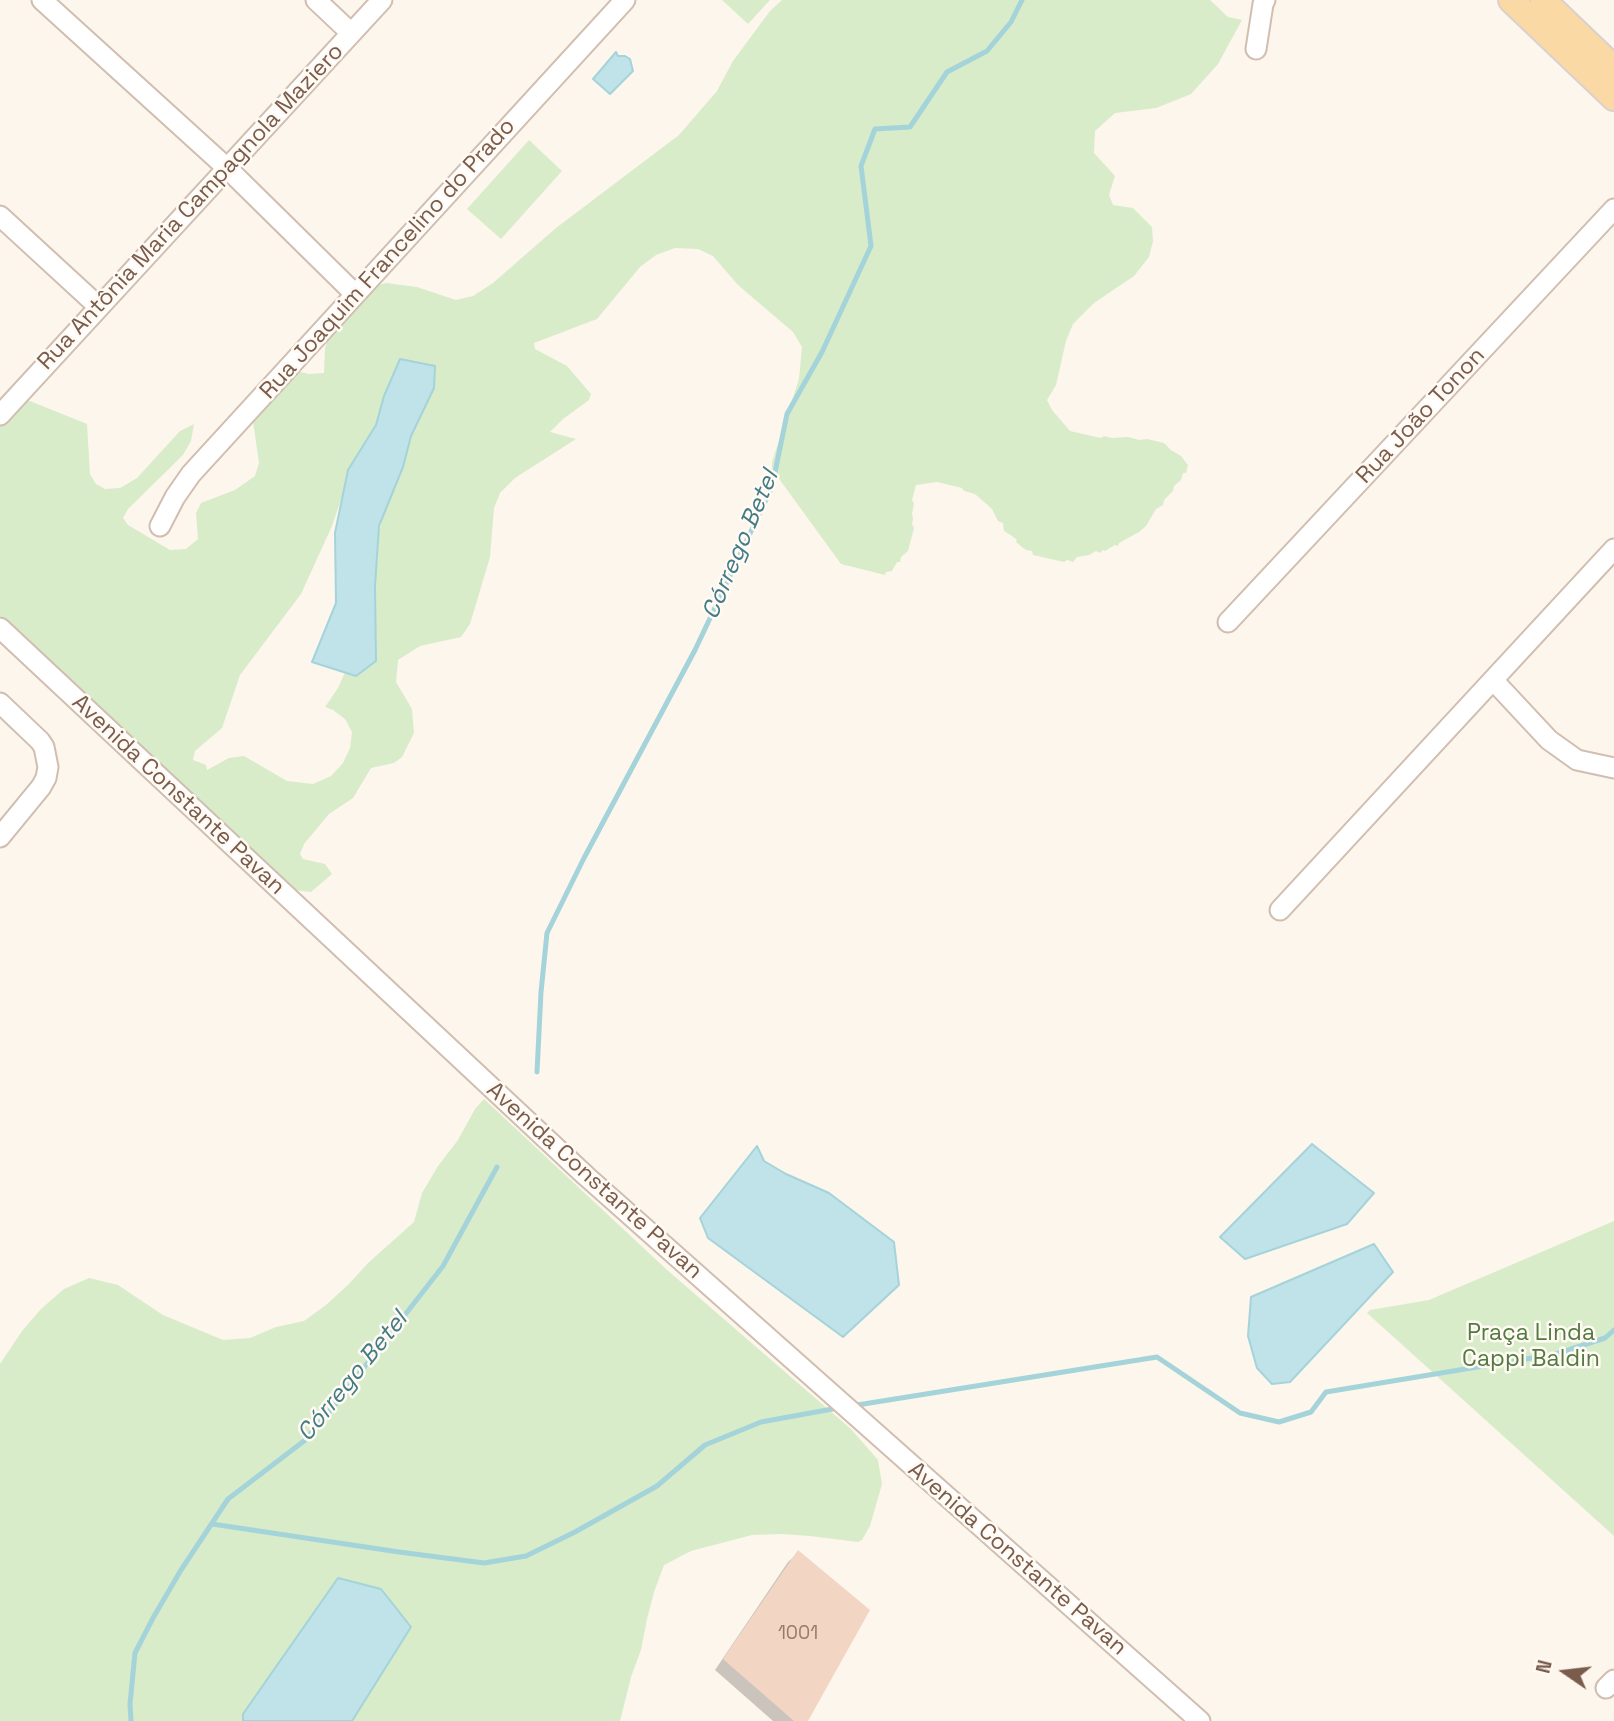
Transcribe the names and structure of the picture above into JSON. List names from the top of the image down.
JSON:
{
  "streets": {
    "street": [
      "Rua Antônia Maria Campagnola Maziero",
      "Rua Joaquim Francelino do Prado",
      "Rua João Tonon",
      "Avenida Constante Pavan"
    ]
  },
  "water": ["Córrego Betel"],
  "parks": ["Praça Linda Cappi Baldin"],
  "house_numbers": ["1001"],
  "north": "left"
}
